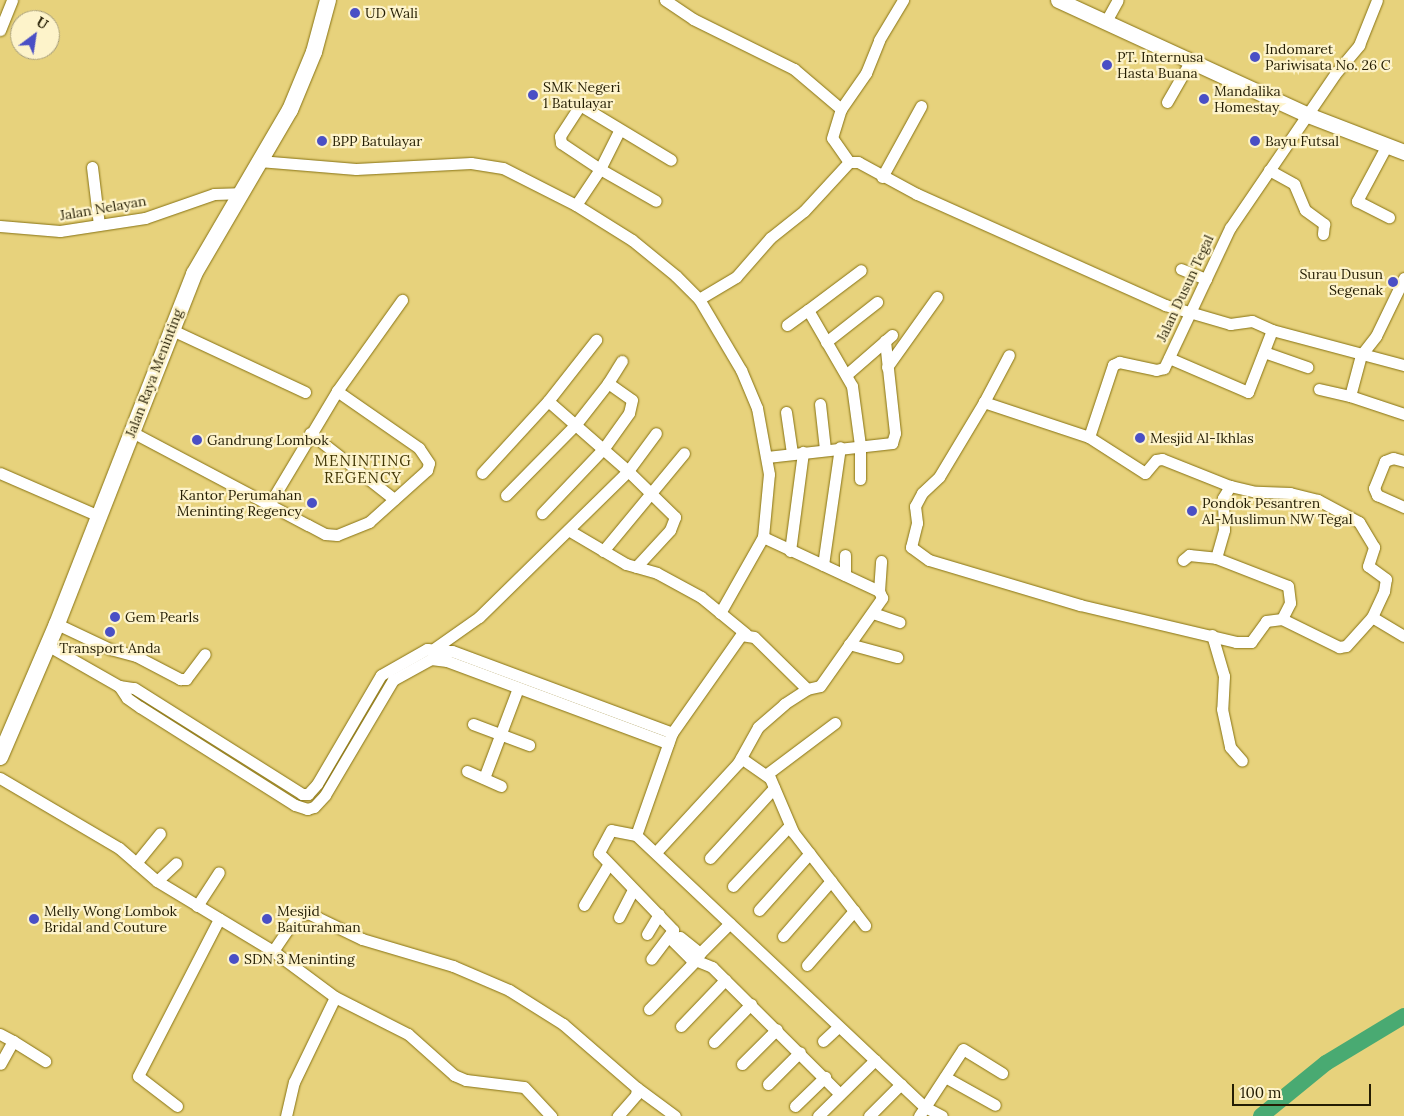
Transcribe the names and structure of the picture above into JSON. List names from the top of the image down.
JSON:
{
  "streets": {
    "highway": ["Jalan Raya Meninting"],
    "street": ["Jalan Nelayan", "Jalan Dusun Tegal"]
  },
  "crossings": [
    ["Jalan Nelayan", "Jalan Raya Meninting"]
  ],
  "districts": ["MENINTING REGENCY"],
  "places": [
    "UD Wali",
    "Indomaret Pariwisata No. 26 C",
    "PT. Internusa Hasta Buana",
    "SMK Negeri 1 Batulayar",
    "Mandalika Homestay",
    "BPP Batulayar",
    "Bayu Futsal",
    "Surau Dusun Segenak",
    "Mesjid Al-Ikhlas",
    "Gandrung Lombok",
    "Kantor Perumahan Meninting Regency",
    "Pondok Pesantren Al-Muslimun NW Tegal",
    "Gem Pearls",
    "Transport Anda",
    "Melly Wong Lombok Bridal and Couture",
    "Mesjid Baiturahman",
    "SDN 3 Meninting"
  ],
  "scale_bar": "100 m",
  "north": "top right"
}
